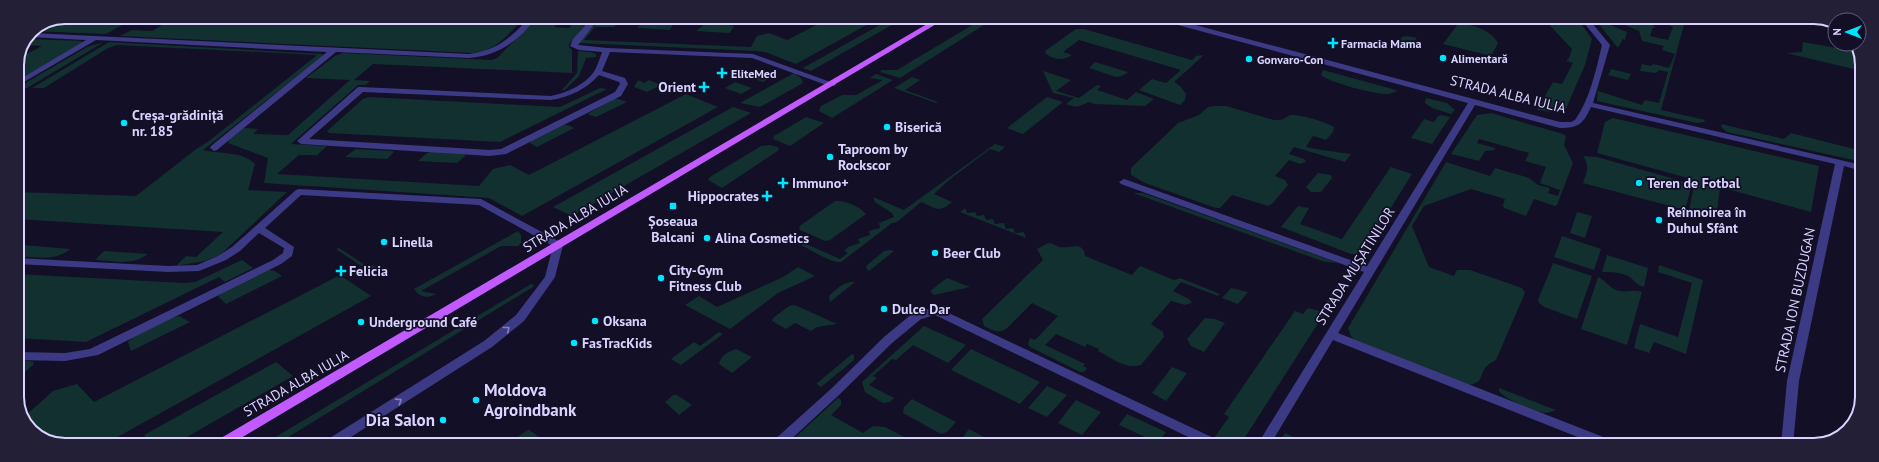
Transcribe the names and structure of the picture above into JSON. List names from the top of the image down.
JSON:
{
  "streets": {
    "main road": ["STRADA ALBA IULIA"],
    "street": ["STRADA MUȘATINILOR", "STRADA ION BUZDUGAN"]
  },
  "crossings": [
    ["STRADA ALBA IULIA", "STRADA MUȘATINILOR"],
    ["STRADA ALBA IULIA", "STRADA ION BUZDUGAN"]
  ],
  "places": {
    "health": [
      "Farmacia Mama",
      "EliteMed",
      "Orient",
      "Immuno+",
      "Hippocrates",
      "Felicia"
    ],
    "other": [
      "Alimentară",
      "Gonvaro-Con",
      "Creșa-grădiniță nr. 185",
      "Biserică",
      "Taproom by Rockscor",
      "Teren de Fotbal",
      "Reînnoirea în Duhul Sfânt",
      "Alina Cosmetics",
      "Linella",
      "Beer Club",
      "City-Gym Fitness Club",
      "Dulce Dar",
      "Oksana",
      "Underground Café",
      "FasTracKids",
      "Moldova Agroindbank",
      "Dia Salon"
    ],
    "transit": ["Șoseaua Balcani"]
  },
  "north": "left"
}
